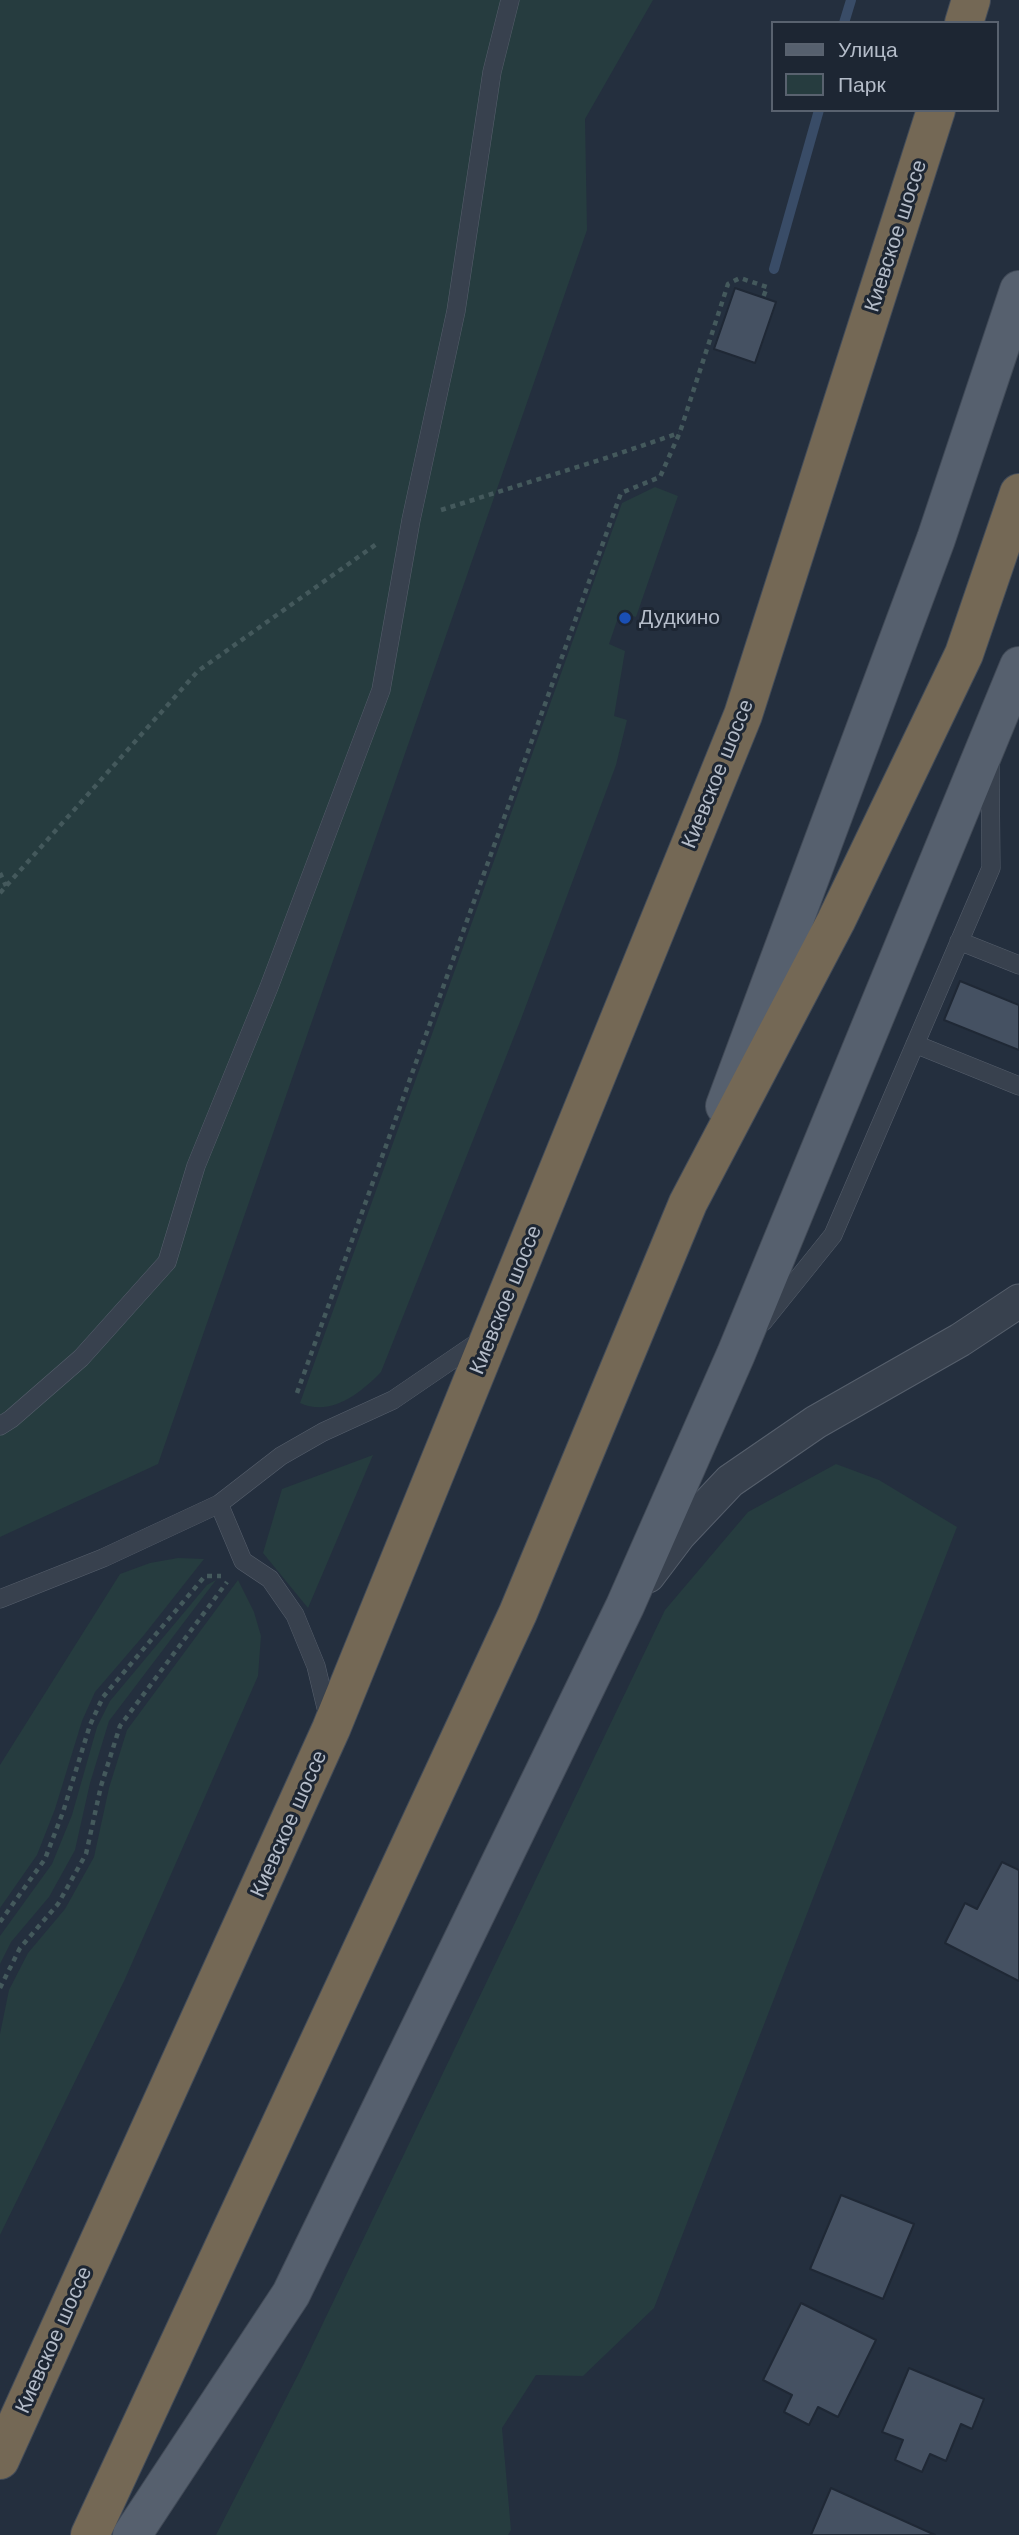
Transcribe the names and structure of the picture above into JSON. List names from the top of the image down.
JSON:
{
  "streets": {
    "highway": ["Киевское шоссе"]
  },
  "places": ["Дудкино"],
  "legend": ["Улица", "Парк"]
}
